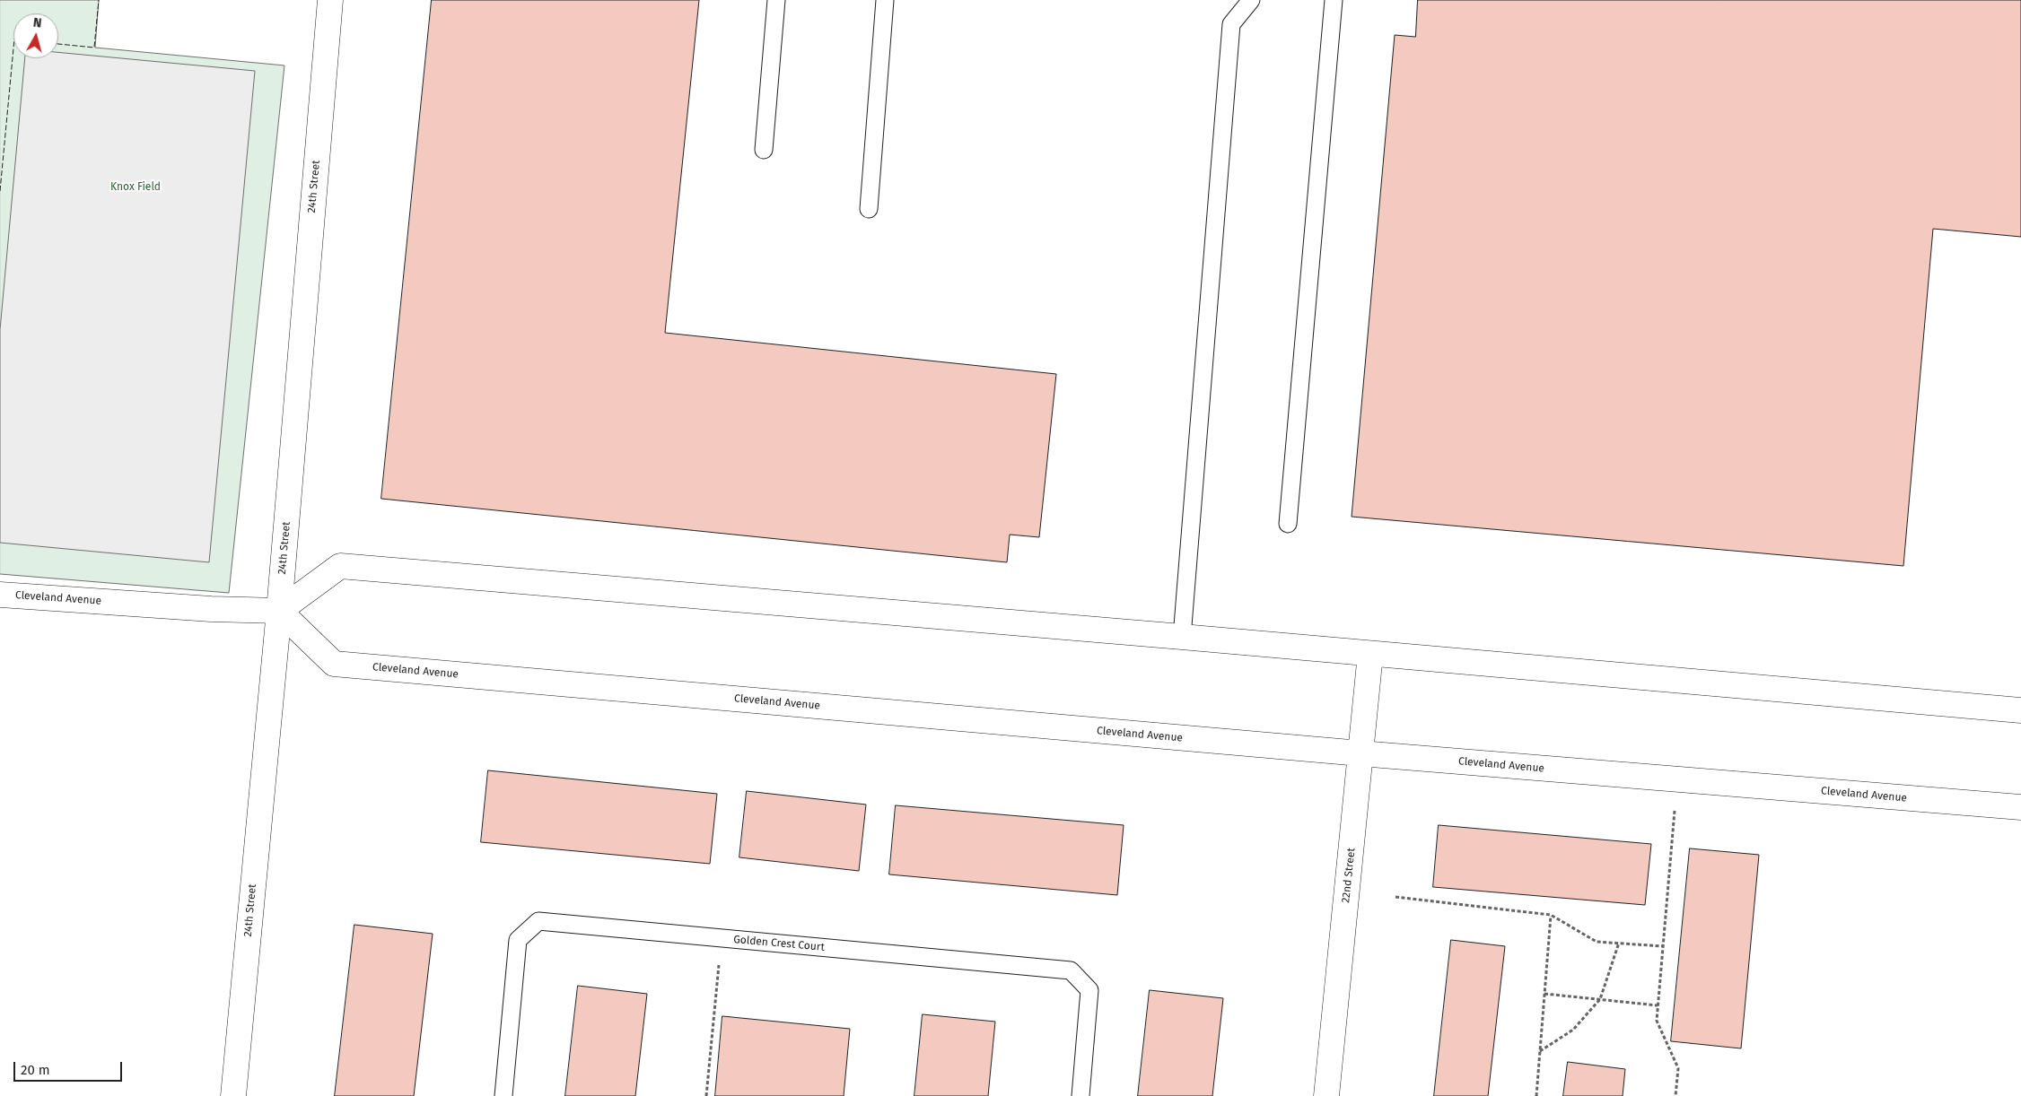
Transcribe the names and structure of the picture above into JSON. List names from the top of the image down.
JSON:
{
  "streets": {
    "street": ["24th Street", "Cleveland Avenue", "22nd Street"],
    "lane": ["Golden Crest Court"]
  },
  "crossings": [
    ["24th Street", "Cleveland Avenue"],
    ["Cleveland Avenue", "22nd Street"]
  ],
  "parks": ["Knox Field"],
  "scale_bar": "20 m",
  "north": "top"
}
